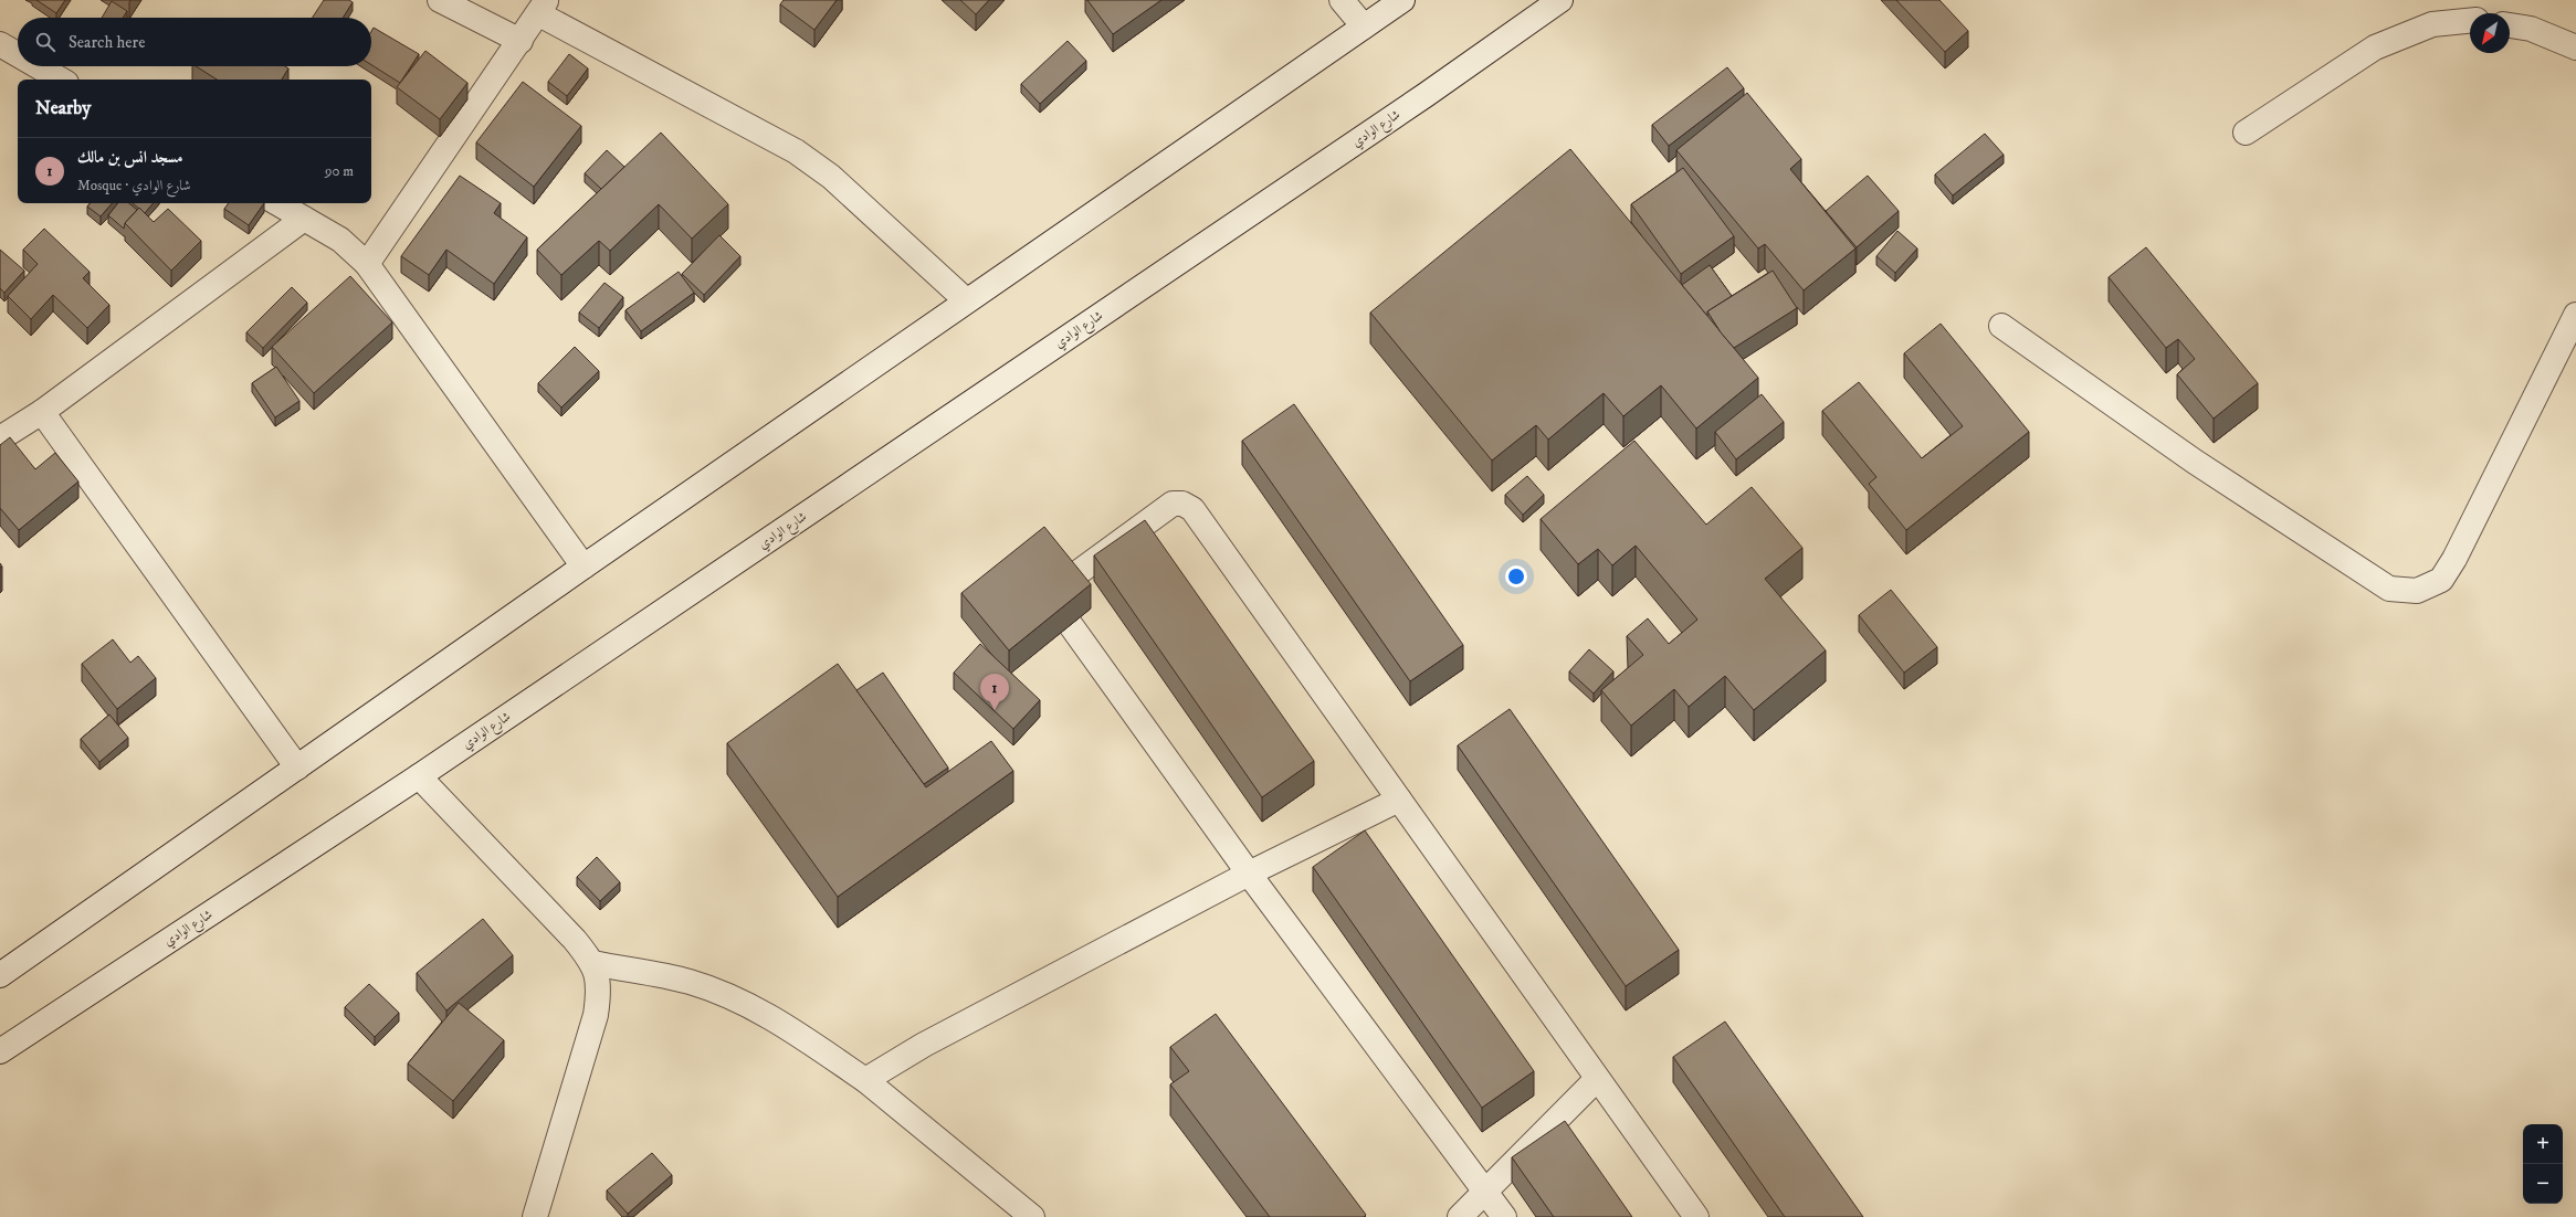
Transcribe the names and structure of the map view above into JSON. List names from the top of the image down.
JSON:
{
  "streets": {
    "main road": ["شارع الوادي"]
  },
  "north": "bottom left",
  "page": {
    "search": "Search here",
    "heading": "Nearby",
    "list": [
      {
        "mark": "1",
        "name": "مسجد انس بن مالك",
        "note": "Mosque · شارع الوادي",
        "value": "90 m"
      }
    ],
    "pins": "1",
    "map_buttons": ["+", "−"]
  }
}
